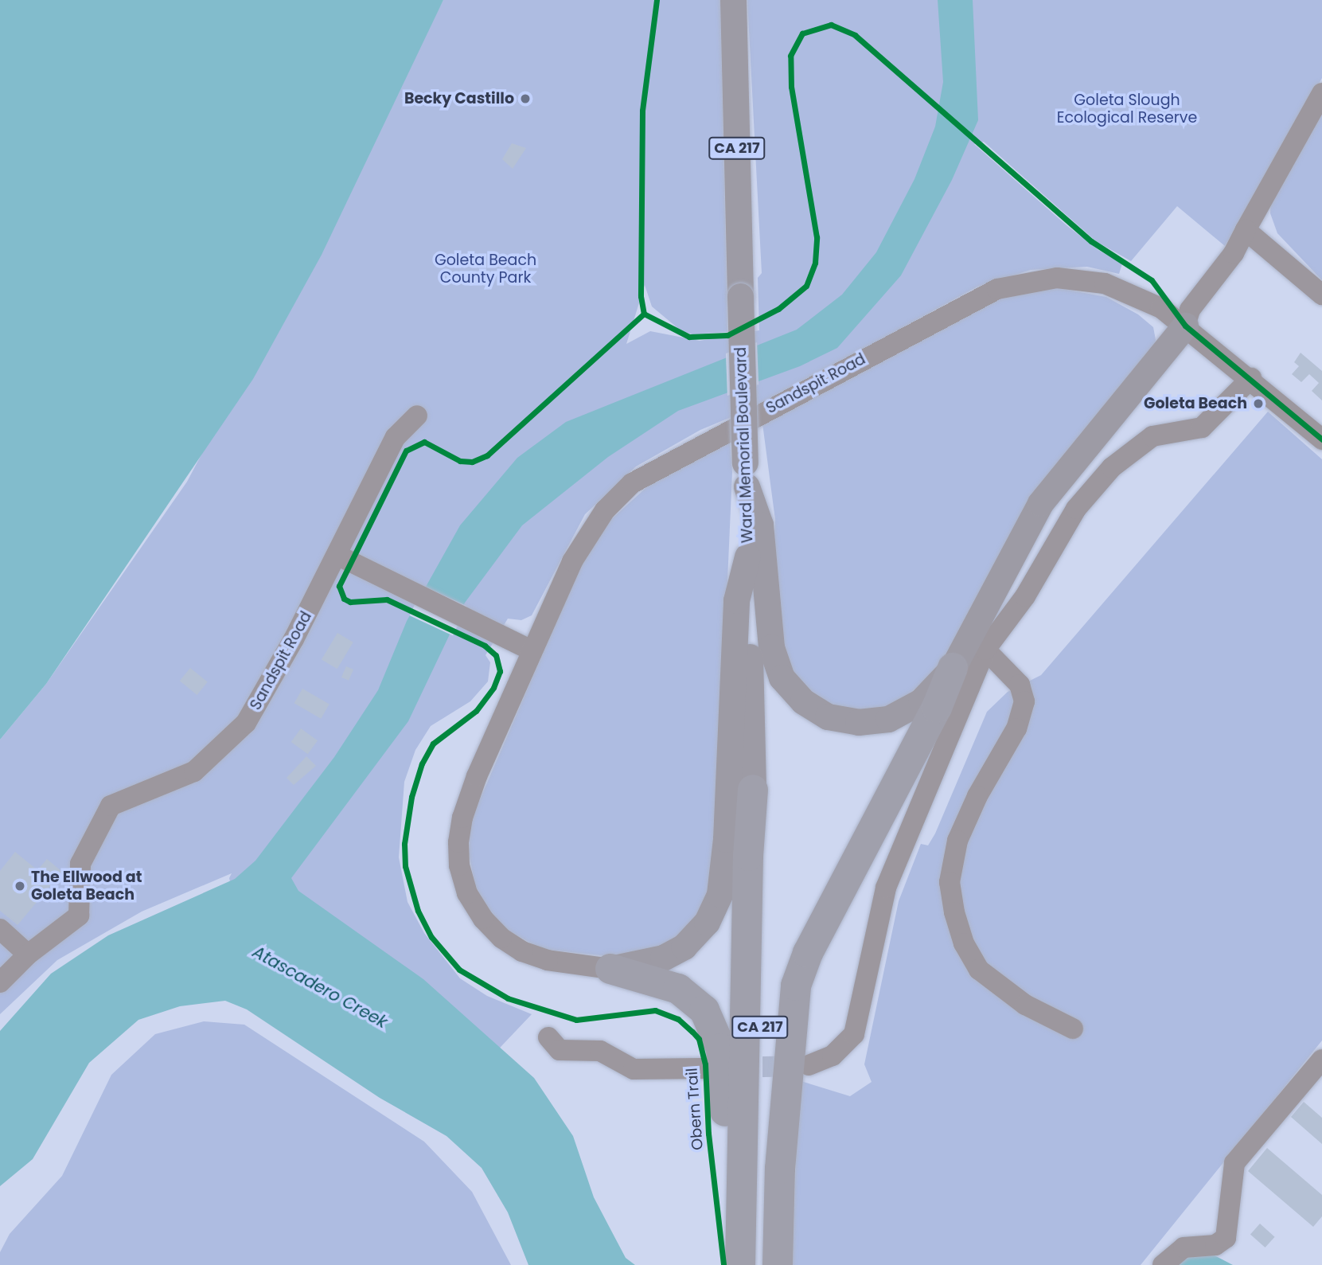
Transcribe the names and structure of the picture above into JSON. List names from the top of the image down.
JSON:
{
  "streets": {
    "highway": ["CA 217", "Ward Memorial Boulevard"],
    "street": ["Sandspit Road"],
    "cycle path": ["Obern Trail"]
  },
  "water": ["Atascadero Creek"],
  "parks": ["Goleta Slough Ecological Reserve", "Goleta Beach County Park"],
  "places": ["Becky Castillo", "Goleta Beach", "The Ellwood at Goleta Beach"]
}
